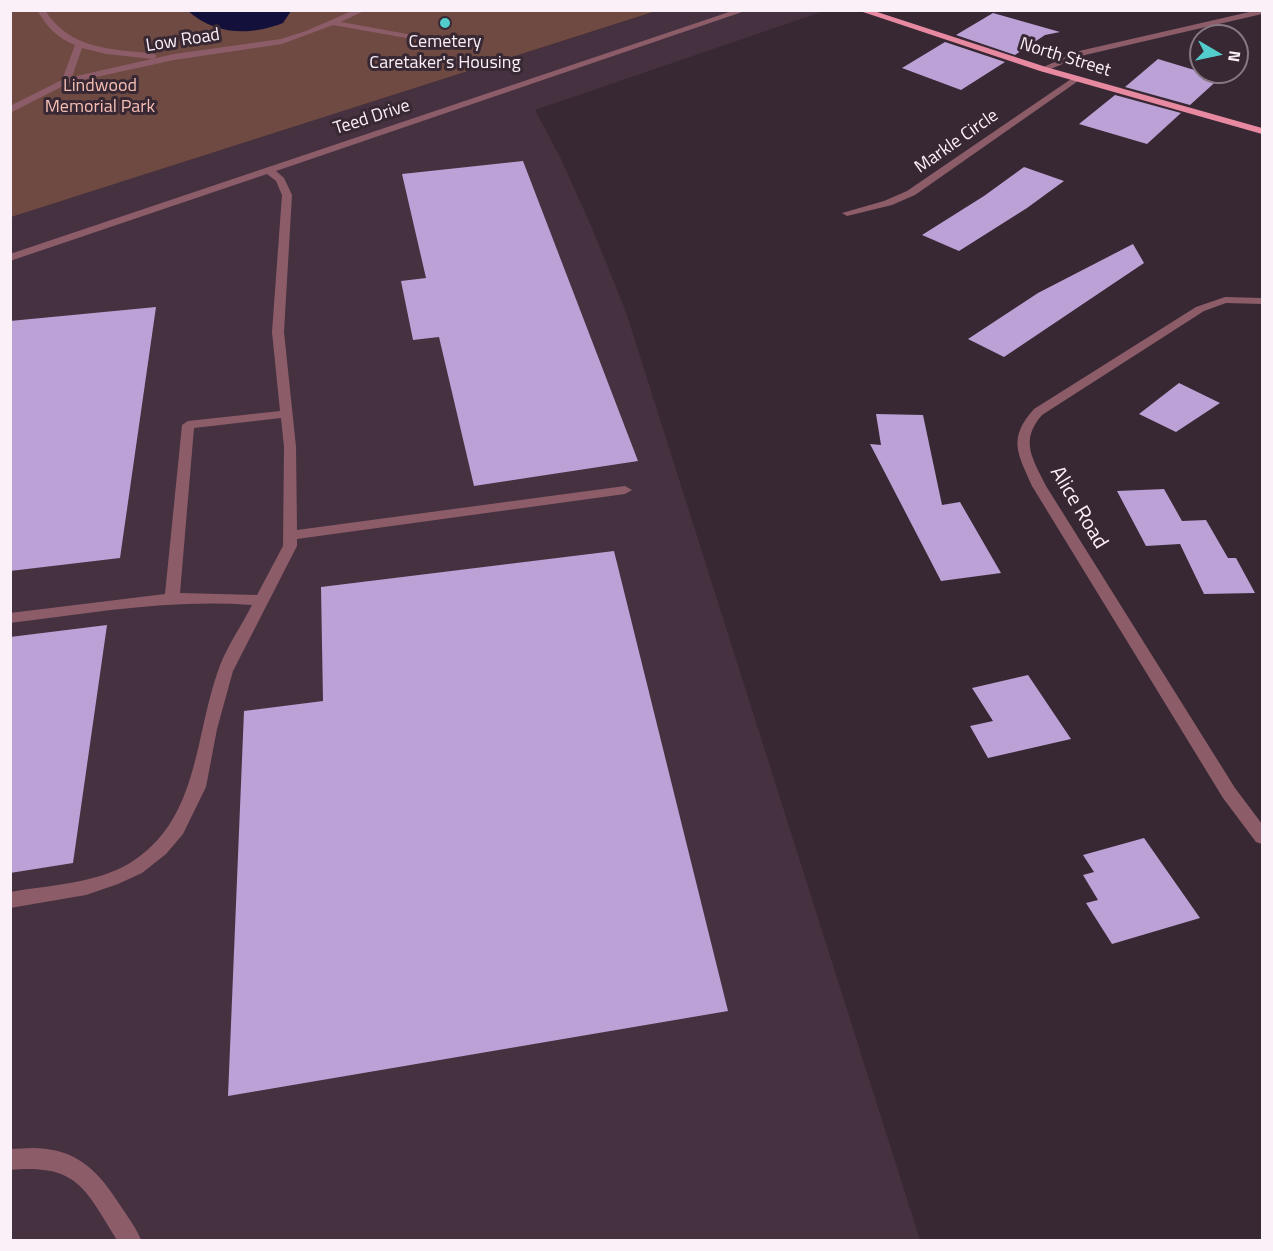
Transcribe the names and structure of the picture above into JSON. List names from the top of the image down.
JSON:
{
  "streets": {
    "main road": ["North Street"],
    "street": [
      "Low Road",
      "Teed Drive",
      "Markle Circle",
      "Alice Road"
    ]
  },
  "crossings": [
    ["North Street", "Markle Circle"]
  ],
  "parks": ["Lindwood Memorial Park"],
  "places": ["Cemetery Caretaker's Housing"],
  "north": "right"
}
